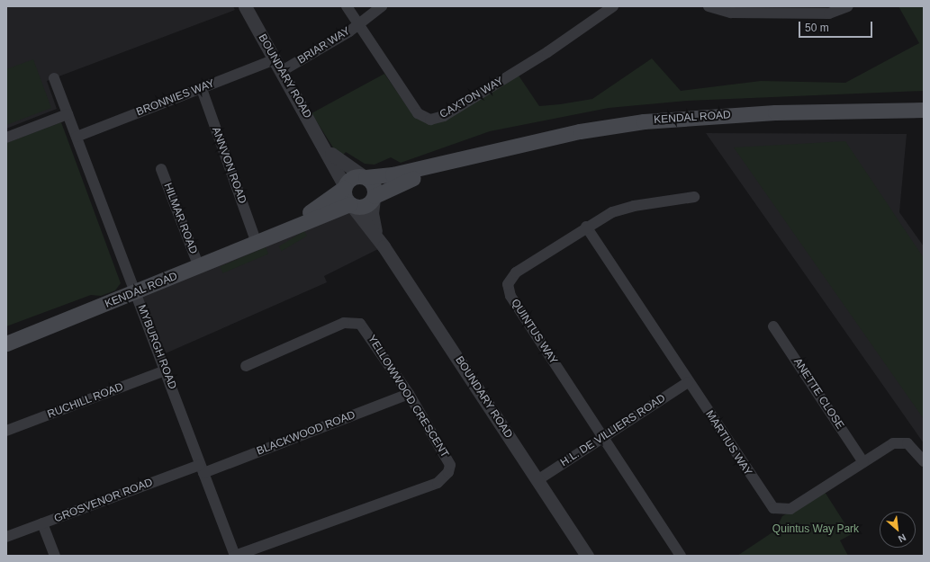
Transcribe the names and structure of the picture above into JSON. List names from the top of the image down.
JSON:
{
  "streets": {
    "main road": ["KENDAL ROAD"],
    "street": [
      "BRIAR WAY",
      "BOUNDARY ROAD",
      "BRONNIES WAY",
      "CAXTON WAY",
      "ANNVON ROAD",
      "HILMAR ROAD",
      "QUINTUS WAY",
      "MYBURGH ROAD",
      "ANETTE CLOSE",
      "YELLOWWOOD CRESCENT",
      "RUCHILL ROAD",
      "H.L. DE VILLIERS ROAD",
      "BLACKWOOD ROAD",
      "MARTIUS WAY",
      "GROSVENOR ROAD"
    ]
  },
  "crossings": [
    ["BRIAR WAY", "BOUNDARY ROAD"],
    ["BRIAR WAY", "CAXTON WAY"],
    ["BOUNDARY ROAD", "BRONNIES WAY"],
    ["BOUNDARY ROAD", "KENDAL ROAD"],
    ["BOUNDARY ROAD", "H.L. DE VILLIERS ROAD"],
    ["BRONNIES WAY", "ANNVON ROAD"],
    ["BRONNIES WAY", "MYBURGH ROAD"],
    ["KENDAL ROAD", "ANNVON ROAD"],
    ["KENDAL ROAD", "HILMAR ROAD"],
    ["KENDAL ROAD", "MYBURGH ROAD"],
    ["QUINTUS WAY", "H.L. DE VILLIERS ROAD"],
    ["QUINTUS WAY", "MARTIUS WAY"],
    ["MYBURGH ROAD", "YELLOWWOOD CRESCENT"],
    ["MYBURGH ROAD", "RUCHILL ROAD"],
    ["MYBURGH ROAD", "BLACKWOOD ROAD"],
    ["MYBURGH ROAD", "GROSVENOR ROAD"],
    ["ANETTE CLOSE", "MARTIUS WAY"],
    ["YELLOWWOOD CRESCENT", "BLACKWOOD ROAD"],
    ["H.L. DE VILLIERS ROAD", "MARTIUS WAY"],
    ["BLACKWOOD ROAD", "GROSVENOR ROAD"]
  ],
  "parks": ["Quintus Way Park"],
  "scale_bar": "50 m",
  "north": "bottom right"
}
